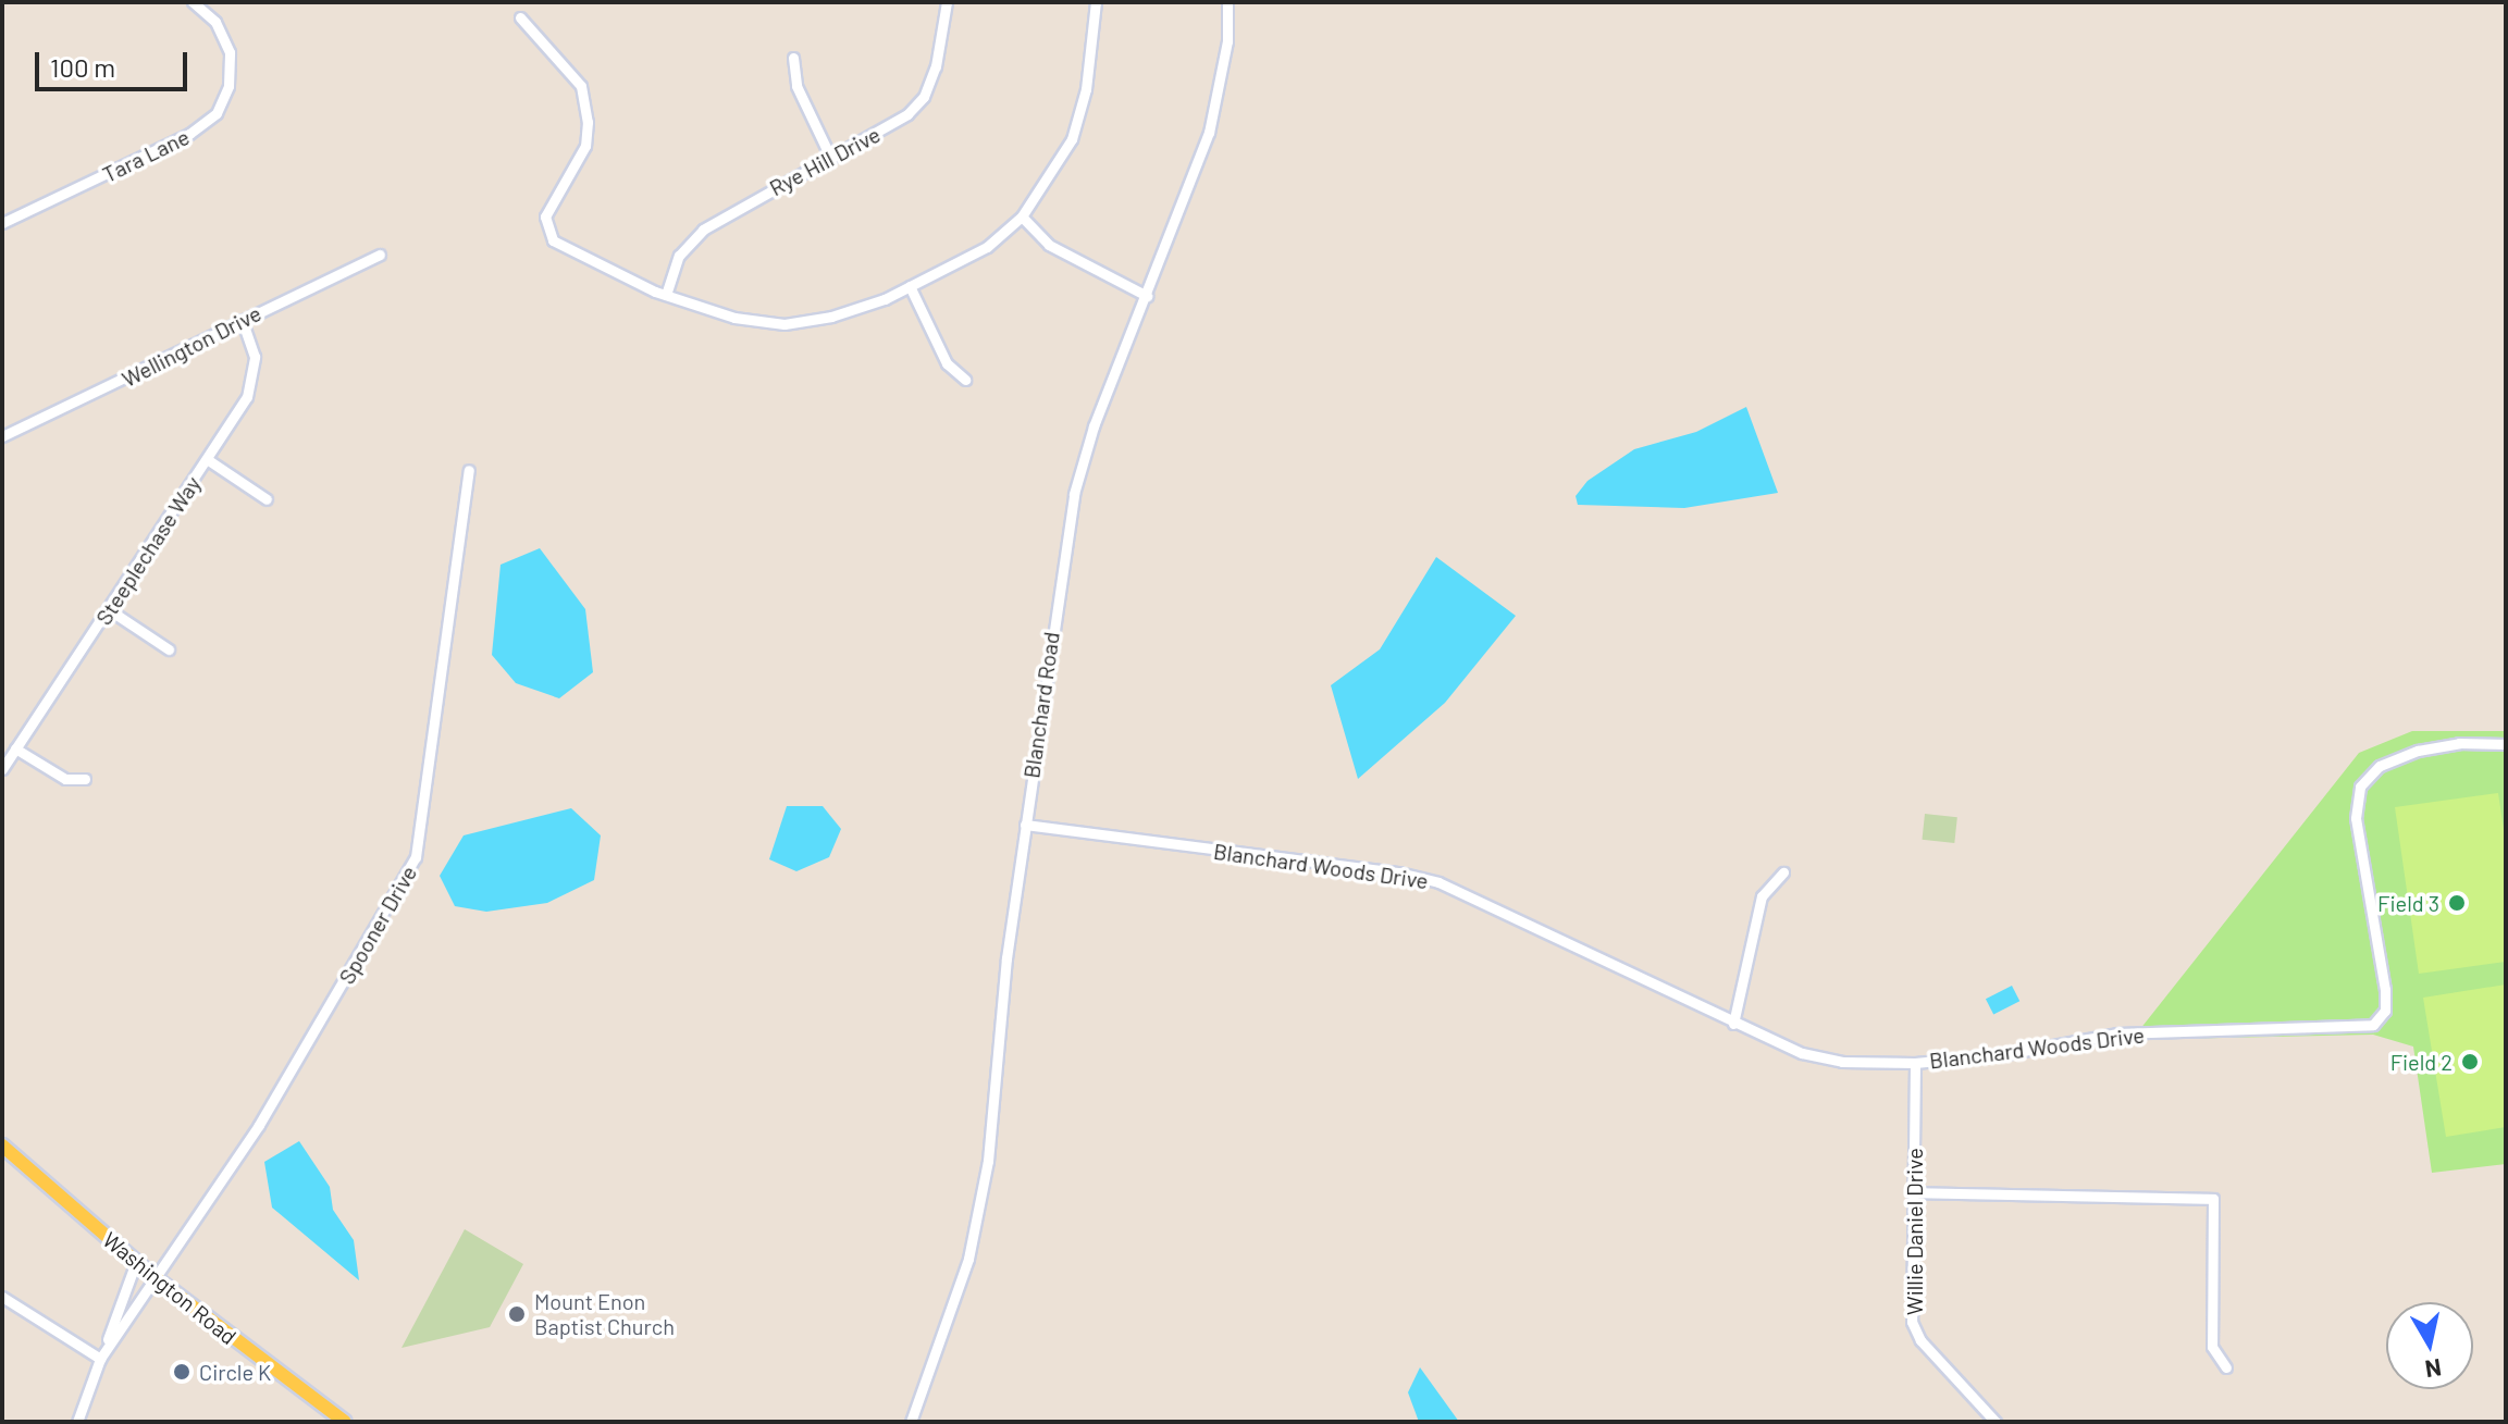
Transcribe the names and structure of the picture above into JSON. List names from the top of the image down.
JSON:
{
  "streets": {
    "main road": ["Washington Road"],
    "street": [
      "Tara Lane",
      "Rye Hill Drive",
      "Wellington Drive",
      "Steeplechase Way",
      "Blanchard Road",
      "Blanchard Woods Drive",
      "Spooner Drive",
      "Willie Daniel Drive"
    ]
  },
  "crossings": [
    ["Wellington Drive", "Steeplechase Way"],
    ["Blanchard Road", "Blanchard Woods Drive"],
    ["Blanchard Woods Drive", "Willie Daniel Drive"],
    ["Spooner Drive", "Washington Road"]
  ],
  "places": [
    "Field 3",
    "Field 2",
    "Mount Enon Baptist Church",
    "Circle K"
  ],
  "scale_bar": "100 m",
  "north": "bottom"
}
